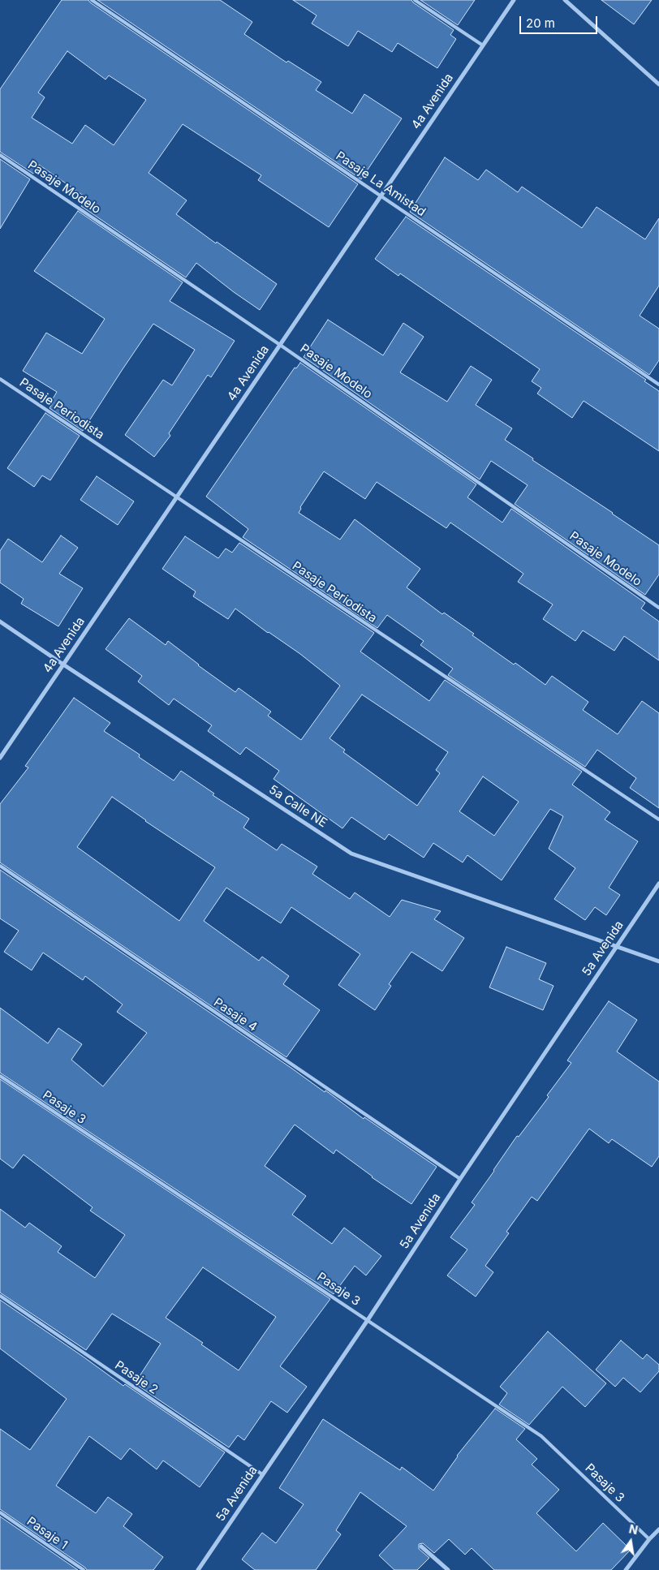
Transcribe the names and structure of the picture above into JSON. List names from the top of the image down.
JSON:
{
  "streets": {
    "street": ["4a Avenida", "5a Calle NE", "5a Avenida"],
    "lane": [
      "Pasaje La Amistad",
      "Pasaje Modelo",
      "Pasaje Periodista",
      "Pasaje 4",
      "Pasaje 3",
      "Pasaje 2",
      "Pasaje 1"
    ]
  },
  "crossings": [
    ["4a Avenida", "Pasaje La Amistad"],
    ["4a Avenida", "Pasaje Modelo"],
    ["4a Avenida", "Pasaje Periodista"],
    ["4a Avenida", "5a Calle NE"],
    ["5a Calle NE", "5a Avenida"],
    ["5a Avenida", "Pasaje 4"],
    ["5a Avenida", "Pasaje 3"],
    ["5a Avenida", "Pasaje 2"]
  ],
  "scale_bar": "20 m",
  "north": "top"
}
